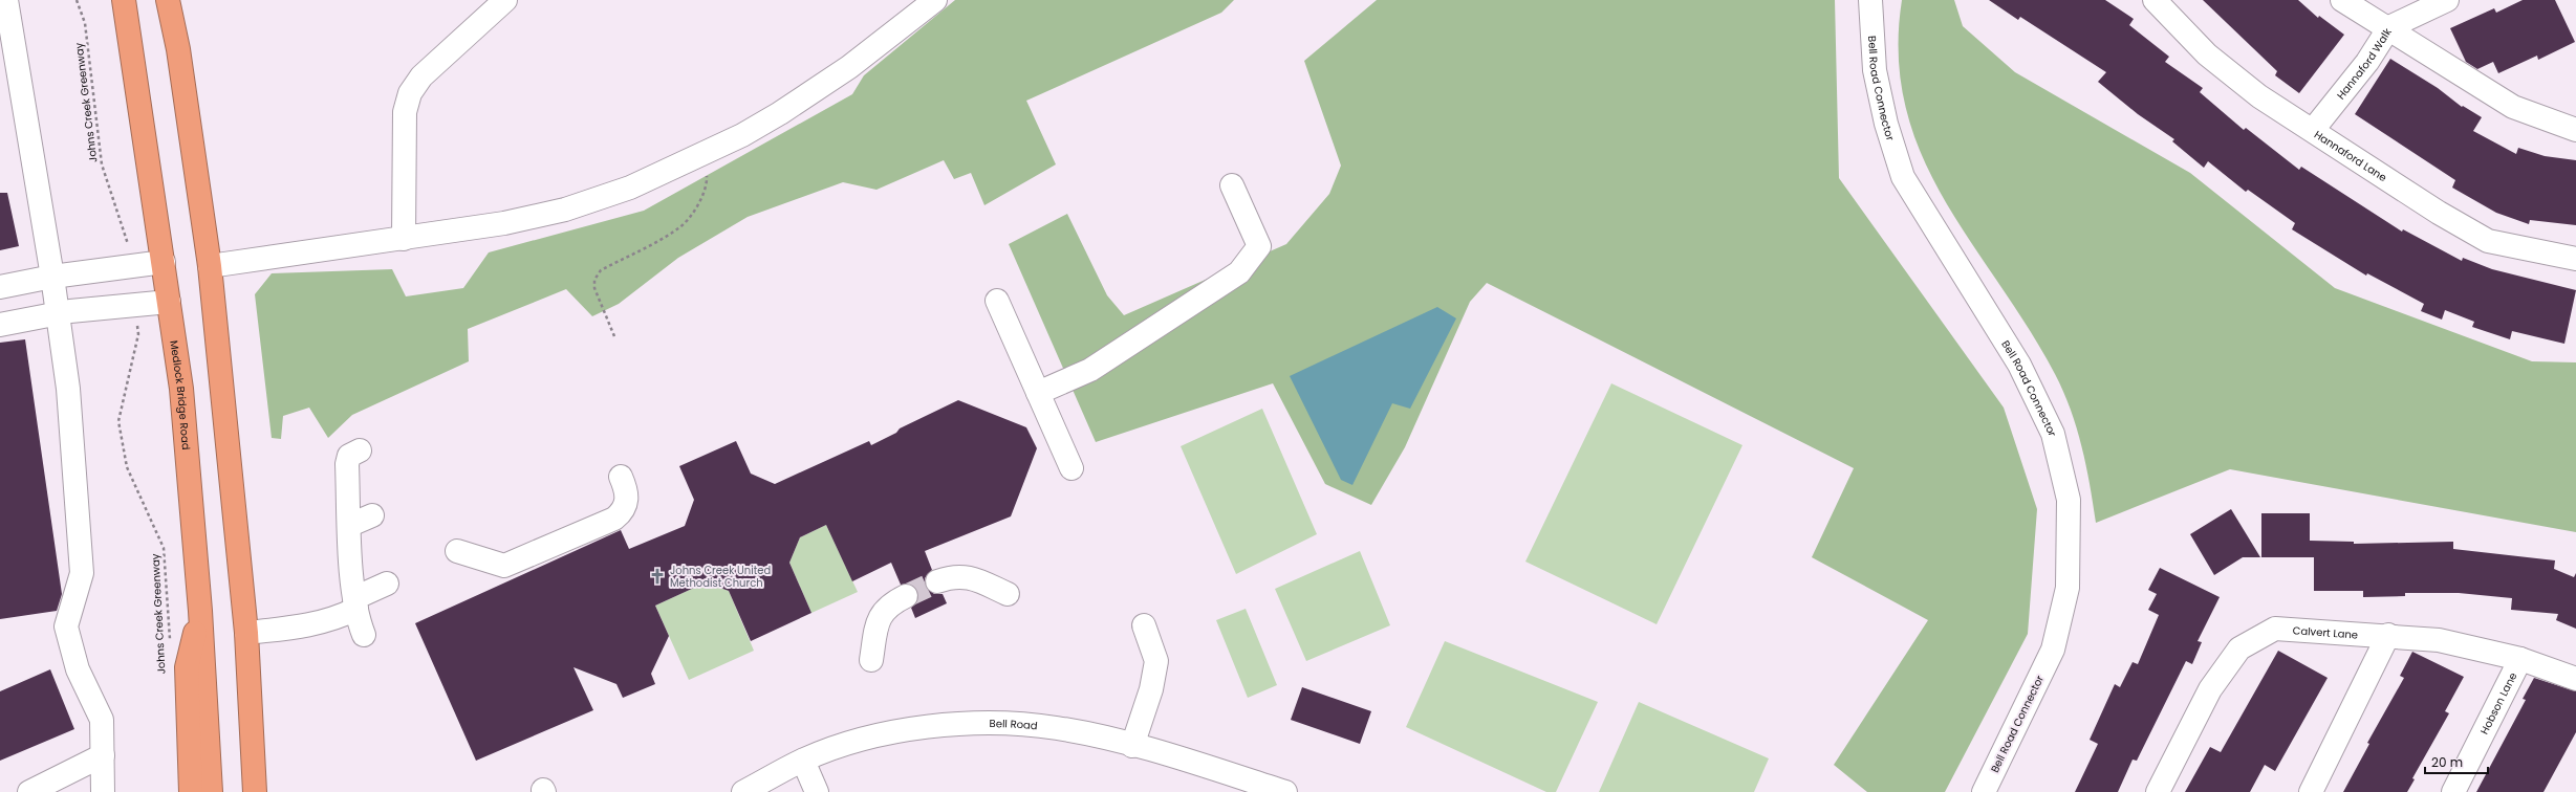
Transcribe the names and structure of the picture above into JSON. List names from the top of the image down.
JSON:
{
  "streets": {
    "highway": ["Medlock Bridge Road"],
    "street": [
      "Hannaford Walk",
      "Bell Road Connector",
      "Hannaford Lane",
      "Calvert Lane",
      "Hobson Lane",
      "Bell Road"
    ],
    "path": ["Johns Creek Greenway"]
  },
  "crossings": [
    ["Hannaford Walk", "Hannaford Lane"],
    ["Calvert Lane", "Hobson Lane"]
  ],
  "places": {
    "church": ["Johns Creek United Methodist Church"]
  },
  "scale_bar": "20 m"
}
